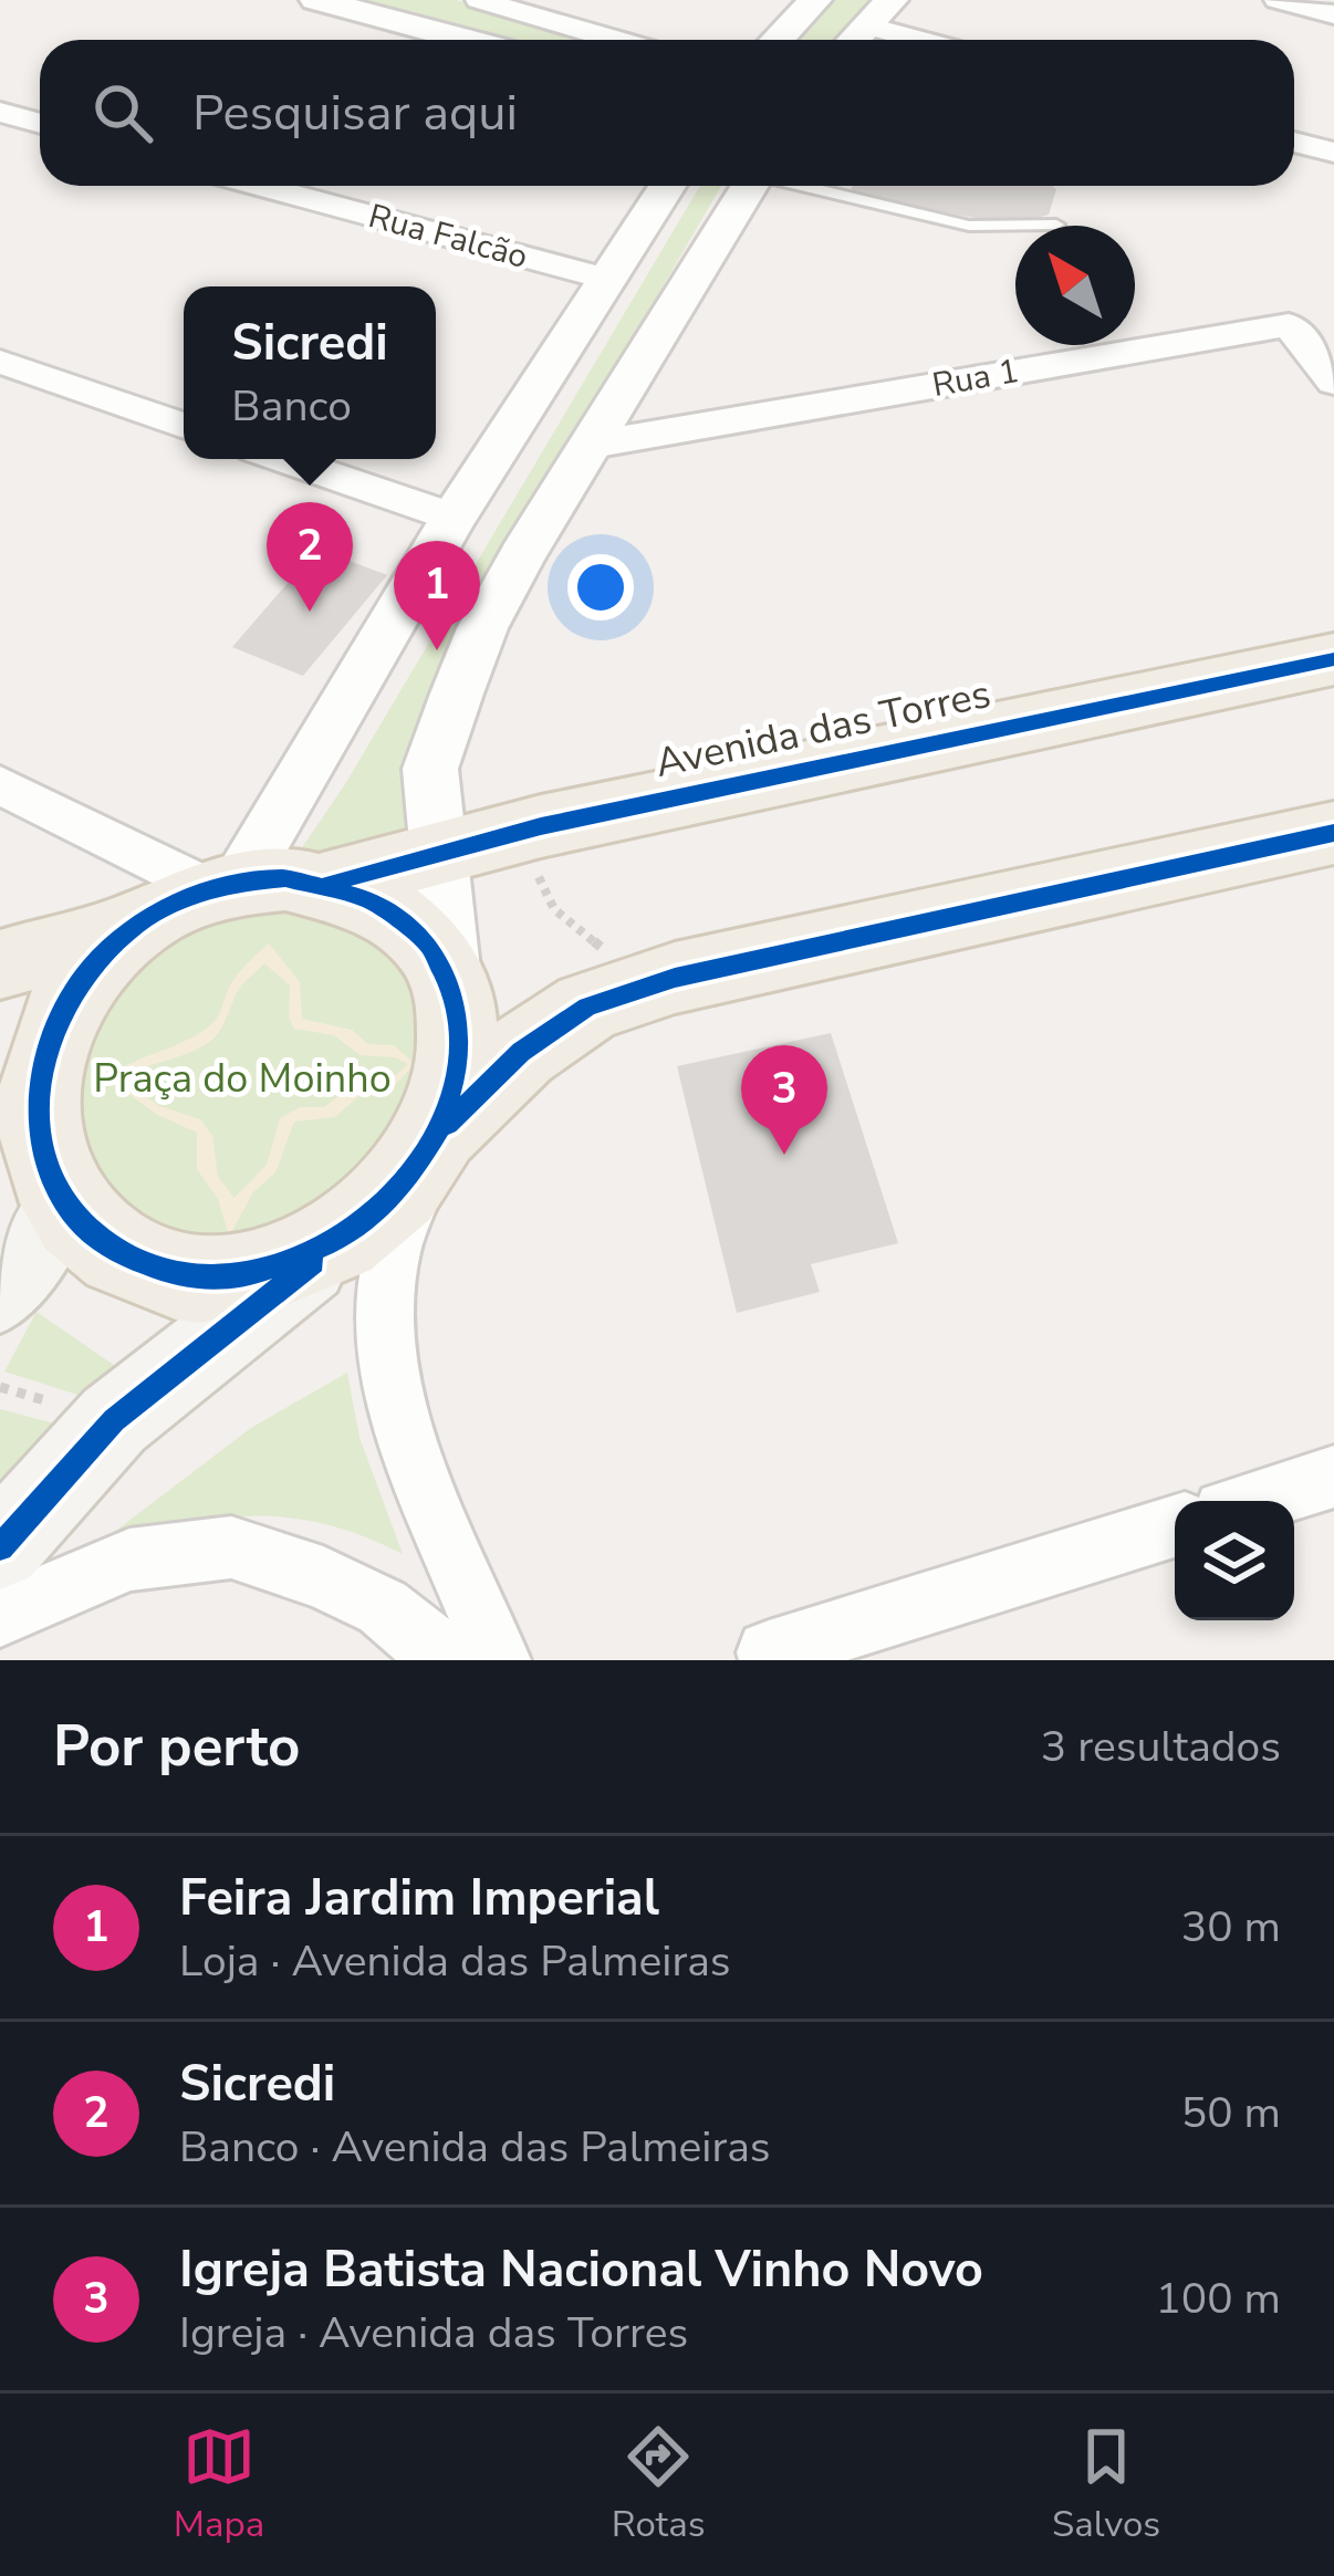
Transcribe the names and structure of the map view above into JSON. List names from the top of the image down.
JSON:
{
  "streets": {
    "main road": ["Avenida das Torres"],
    "street": ["Rua Falcão", "Rua 1"]
  },
  "parks": ["Praça do Moinho"],
  "north": "top left",
  "page": {
    "search": "Pesquisar aqui",
    "popup": ["Sicredi", "Banco"],
    "pins": ["2", "1", "3"],
    "heading": ["Por perto", "3 resultados"],
    "list": [
      {
        "mark": "1",
        "name": "Feira Jardim Imperial",
        "note": "Loja · Avenida das Palmeiras",
        "value": "30 m"
      },
      {
        "mark": "2",
        "name": "Sicredi",
        "note": "Banco · Avenida das Palmeiras",
        "value": "50 m"
      },
      {
        "mark": "3",
        "name": "Igreja Batista Nacional Vinho Novo",
        "note": "Igreja · Avenida das Torres",
        "value": "100 m"
      }
    ],
    "nav": ["Mapa", "Rotas", "Salvos"]
  }
}
